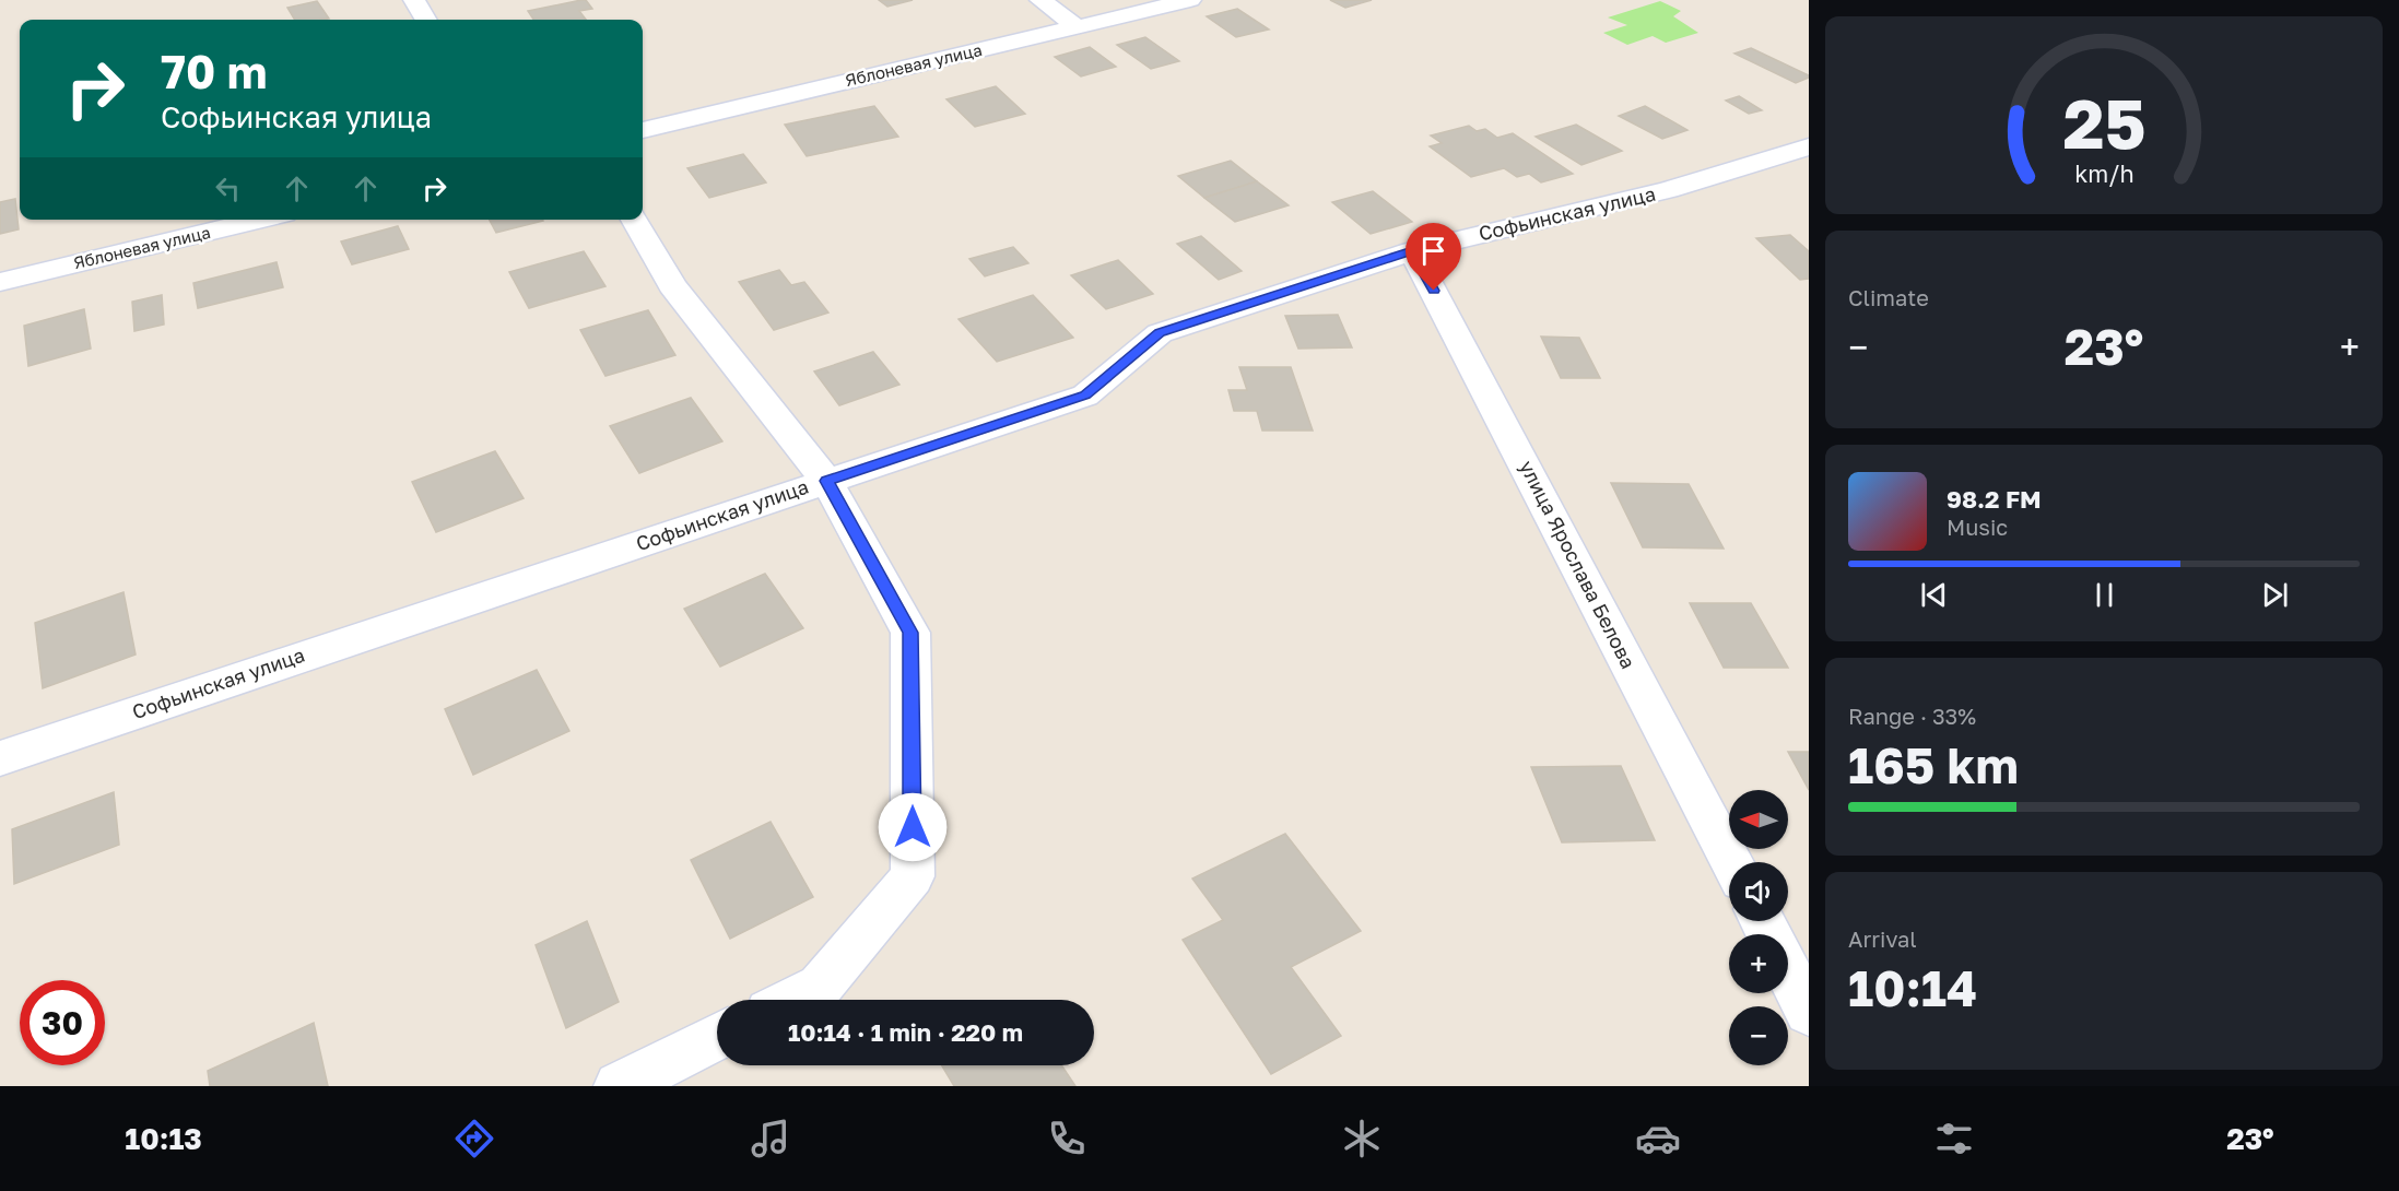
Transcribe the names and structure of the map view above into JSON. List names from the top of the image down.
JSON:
{
  "streets": {
    "street": ["Яблоневая улица", "Софьинская улица", "улица Ярослава Белова"]
  },
  "crossings": [
    ["Софьинская улица", "улица Ярослава Белова"]
  ],
  "north": "left",
  "page": {
    "turn": ["70 m", "Софьинская улица"],
    "tile": [
      "Climate",
      ["Range · 33%", "165 km"],
      ["Arrival", "10:14"]
    ],
    "heat": ["−", "23°", "+"],
    "song": ["98.2 FM", "Music"],
    "map_buttons": ["+", "−"],
    "limit": "30",
    "trip": "10:14 · 1 min · 220 m",
    "tabs": ["10:13", "23°"],
    "gauge": ["25", "km/h"]
  }
}
